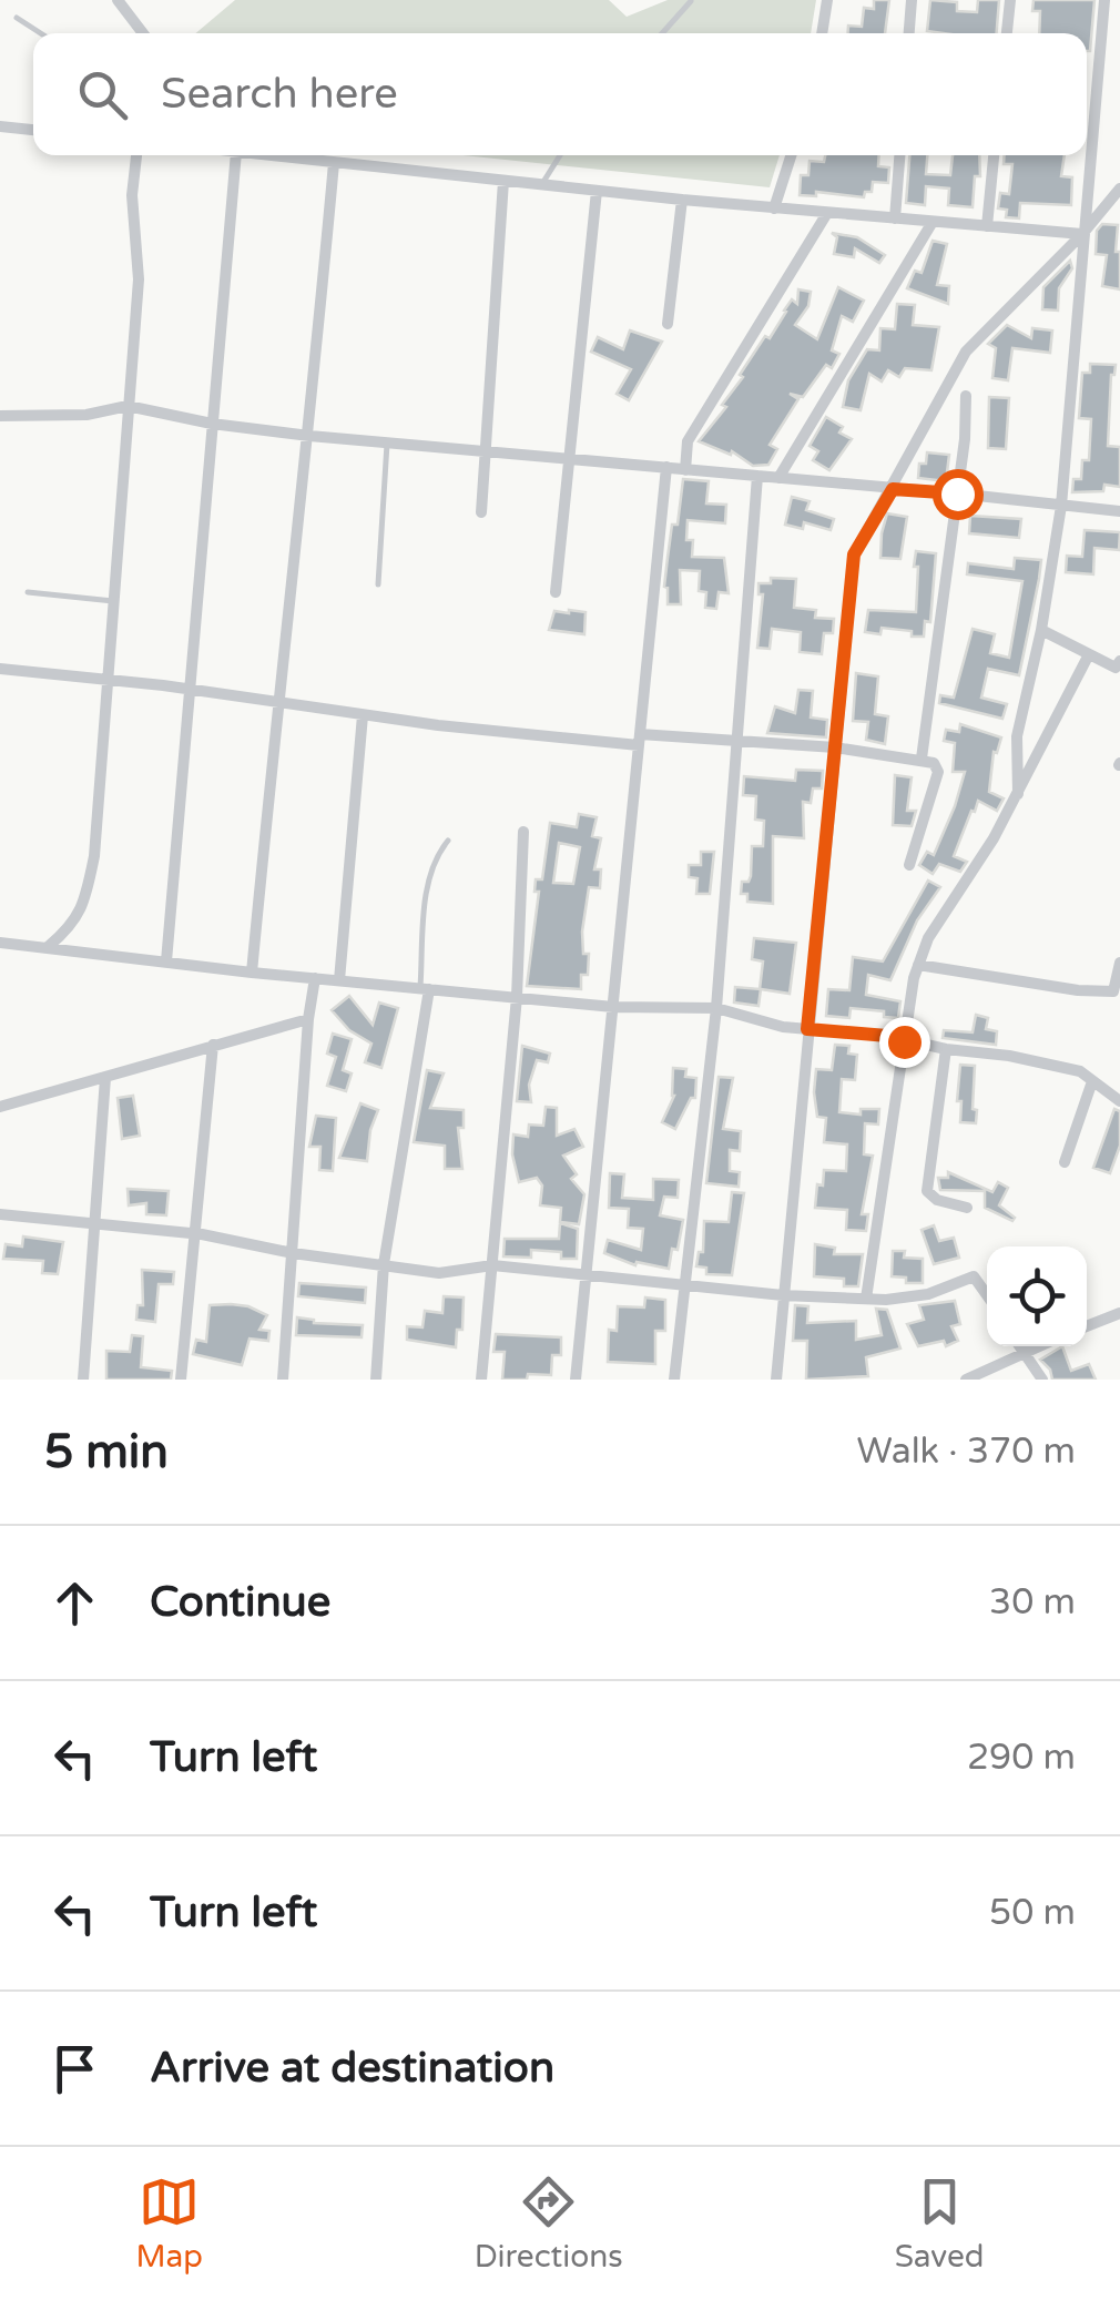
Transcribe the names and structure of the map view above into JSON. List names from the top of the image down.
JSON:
{
  "page": {
    "search": "Search here",
    "heading": ["5 min", "Walk · 370 m"],
    "list": [
      ["Continue", "30 m"],
      ["Turn left", "290 m"],
      ["Turn left", "50 m"],
      "Arrive at destination"
    ],
    "nav": ["Map", "Directions", "Saved"]
  }
}
